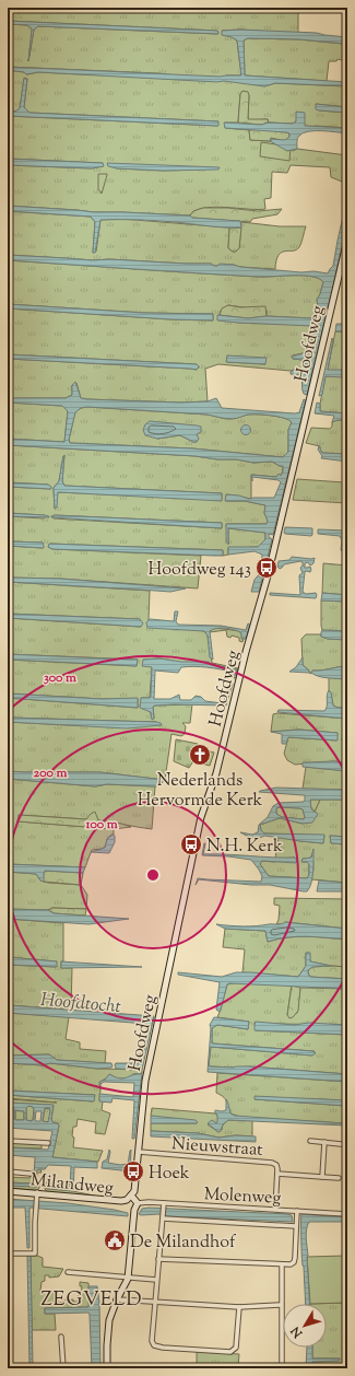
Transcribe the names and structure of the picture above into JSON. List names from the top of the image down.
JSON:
{
  "streets": {
    "street": [
      "Hoofdweg",
      "Nieuwstraat",
      "Milandweg",
      "Molenweg"
    ]
  },
  "crossings": [
    ["Hoofdweg", "Nieuwstraat"],
    ["Hoofdweg", "Milandweg"],
    ["Nieuwstraat", "Molenweg"]
  ],
  "districts": ["ZEGVELD"],
  "water": ["Hoofdtocht"],
  "places": {
    "bus stop": ["Hoofdweg 143", "N.H. Kerk", "Hoek"],
    "church": ["Nederlands Hervormde Kerk"],
    "public building": ["De Milandhof"]
  },
  "north": "bottom left",
  "rings": ["300 m", "200 m", "100 m"]
}
